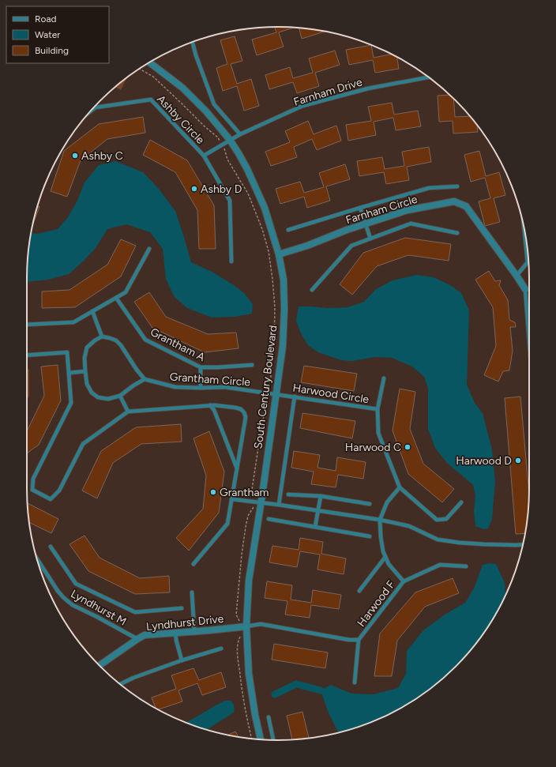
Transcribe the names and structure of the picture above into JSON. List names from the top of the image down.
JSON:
{
  "streets": {
    "street": ["Farnham Circle", "South Century Boulevard", "Lyndhurst Drive"],
    "lane": [
      "Farnham Drive",
      "Ashby Circle",
      "Grantham A",
      "Grantham Circle",
      "Harwood Circle",
      "Harwood F",
      "Lyndhurst M"
    ]
  },
  "crossings": [
    ["Farnham Drive", "Ashby Circle"],
    ["Farnham Drive", "South Century Boulevard"],
    ["Ashby Circle", "South Century Boulevard"],
    ["Farnham Circle", "South Century Boulevard"],
    ["Grantham Circle", "South Century Boulevard"],
    ["Grantham Circle", "Harwood Circle"],
    ["South Century Boulevard", "Harwood Circle"],
    ["South Century Boulevard", "Lyndhurst Drive"],
    ["Lyndhurst M", "Lyndhurst Drive"]
  ],
  "places": [
    "Ashby C",
    "Ashby D",
    "Harwood C",
    "Harwood D",
    "Grantham"
  ],
  "legend": ["Road", "Water", "Building"]
}
